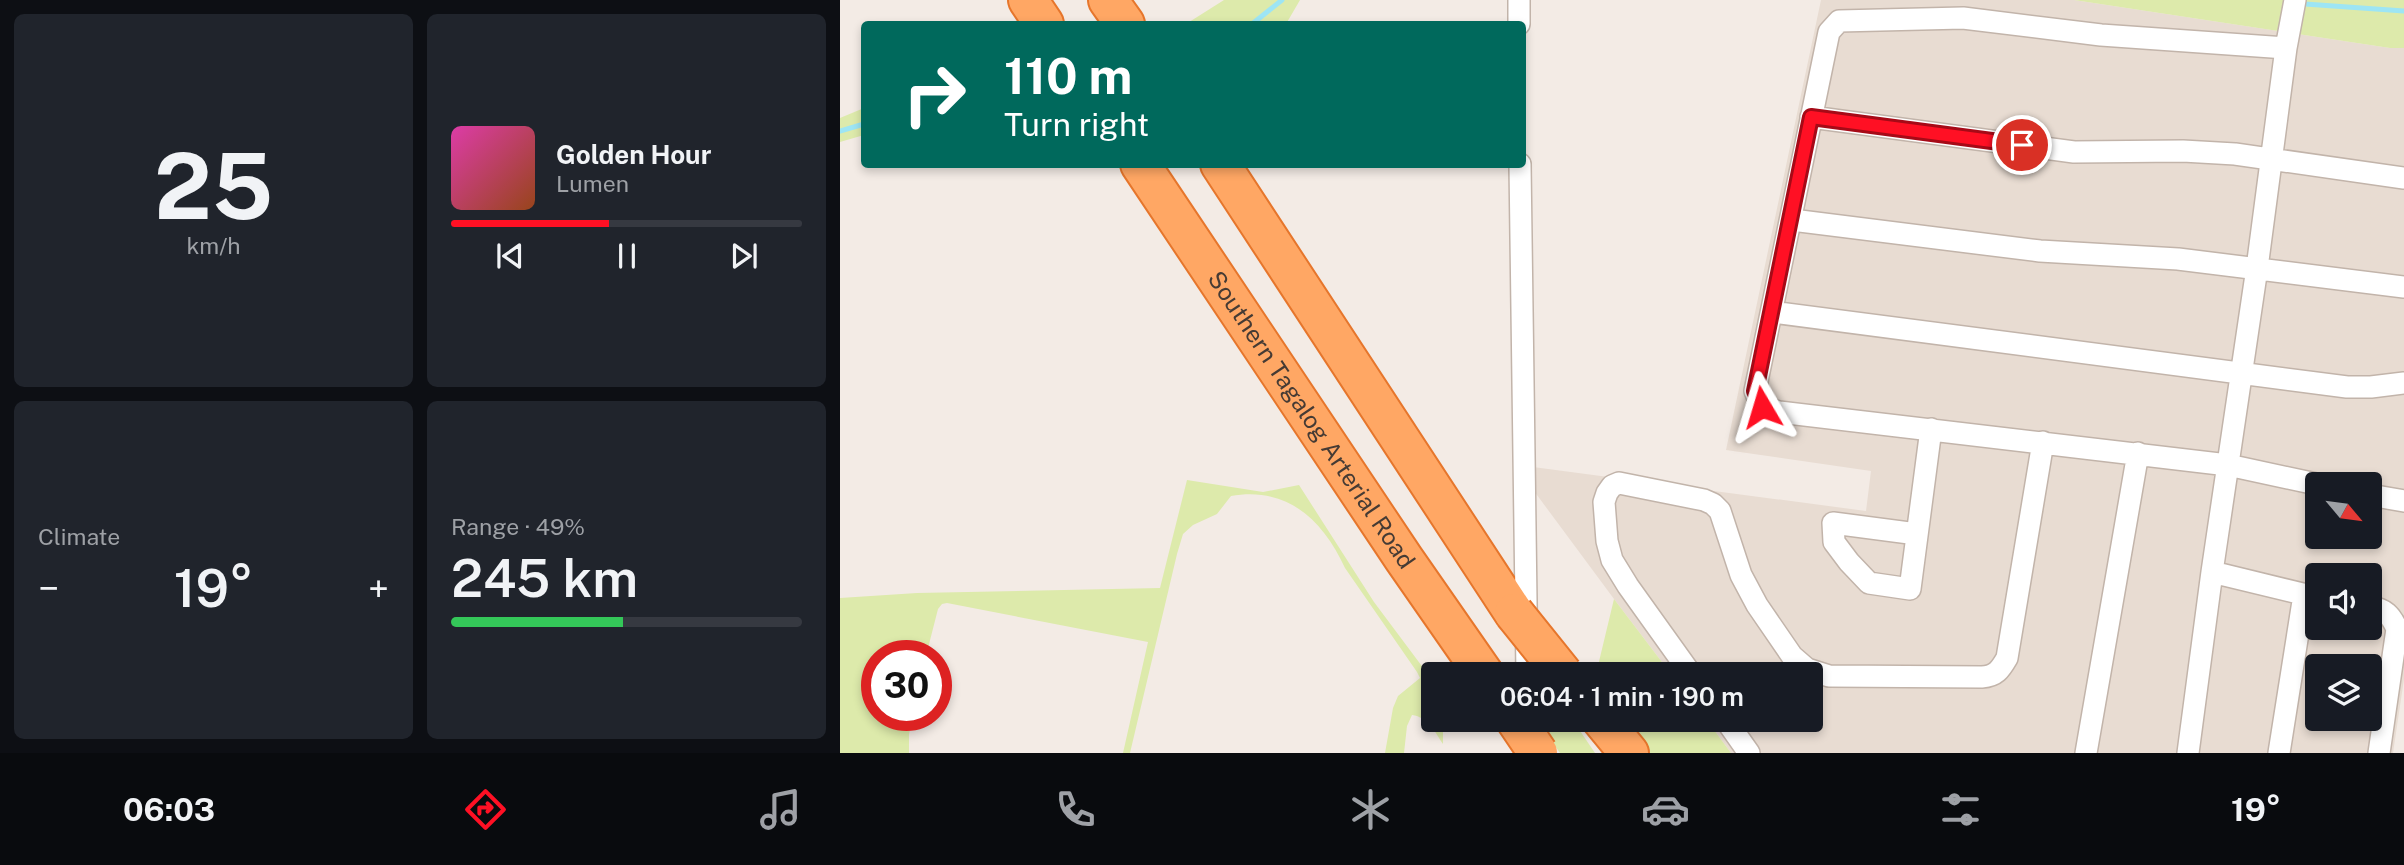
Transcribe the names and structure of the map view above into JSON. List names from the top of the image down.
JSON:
{
  "streets": {
    "highway": ["Southern Tagalog Arterial Road"]
  },
  "north": "bottom right",
  "page": {
    "tile": [
      ["25", "km/h"],
      "Climate",
      ["Range · 49%", "245 km"]
    ],
    "turn": ["110 m", "Turn right"],
    "song": ["Golden Hour", "Lumen"],
    "heat": ["−", "19°", "+"],
    "limit": "30",
    "trip": "06:04 · 1 min · 190 m",
    "tabs": ["06:03", "19°"]
  }
}
